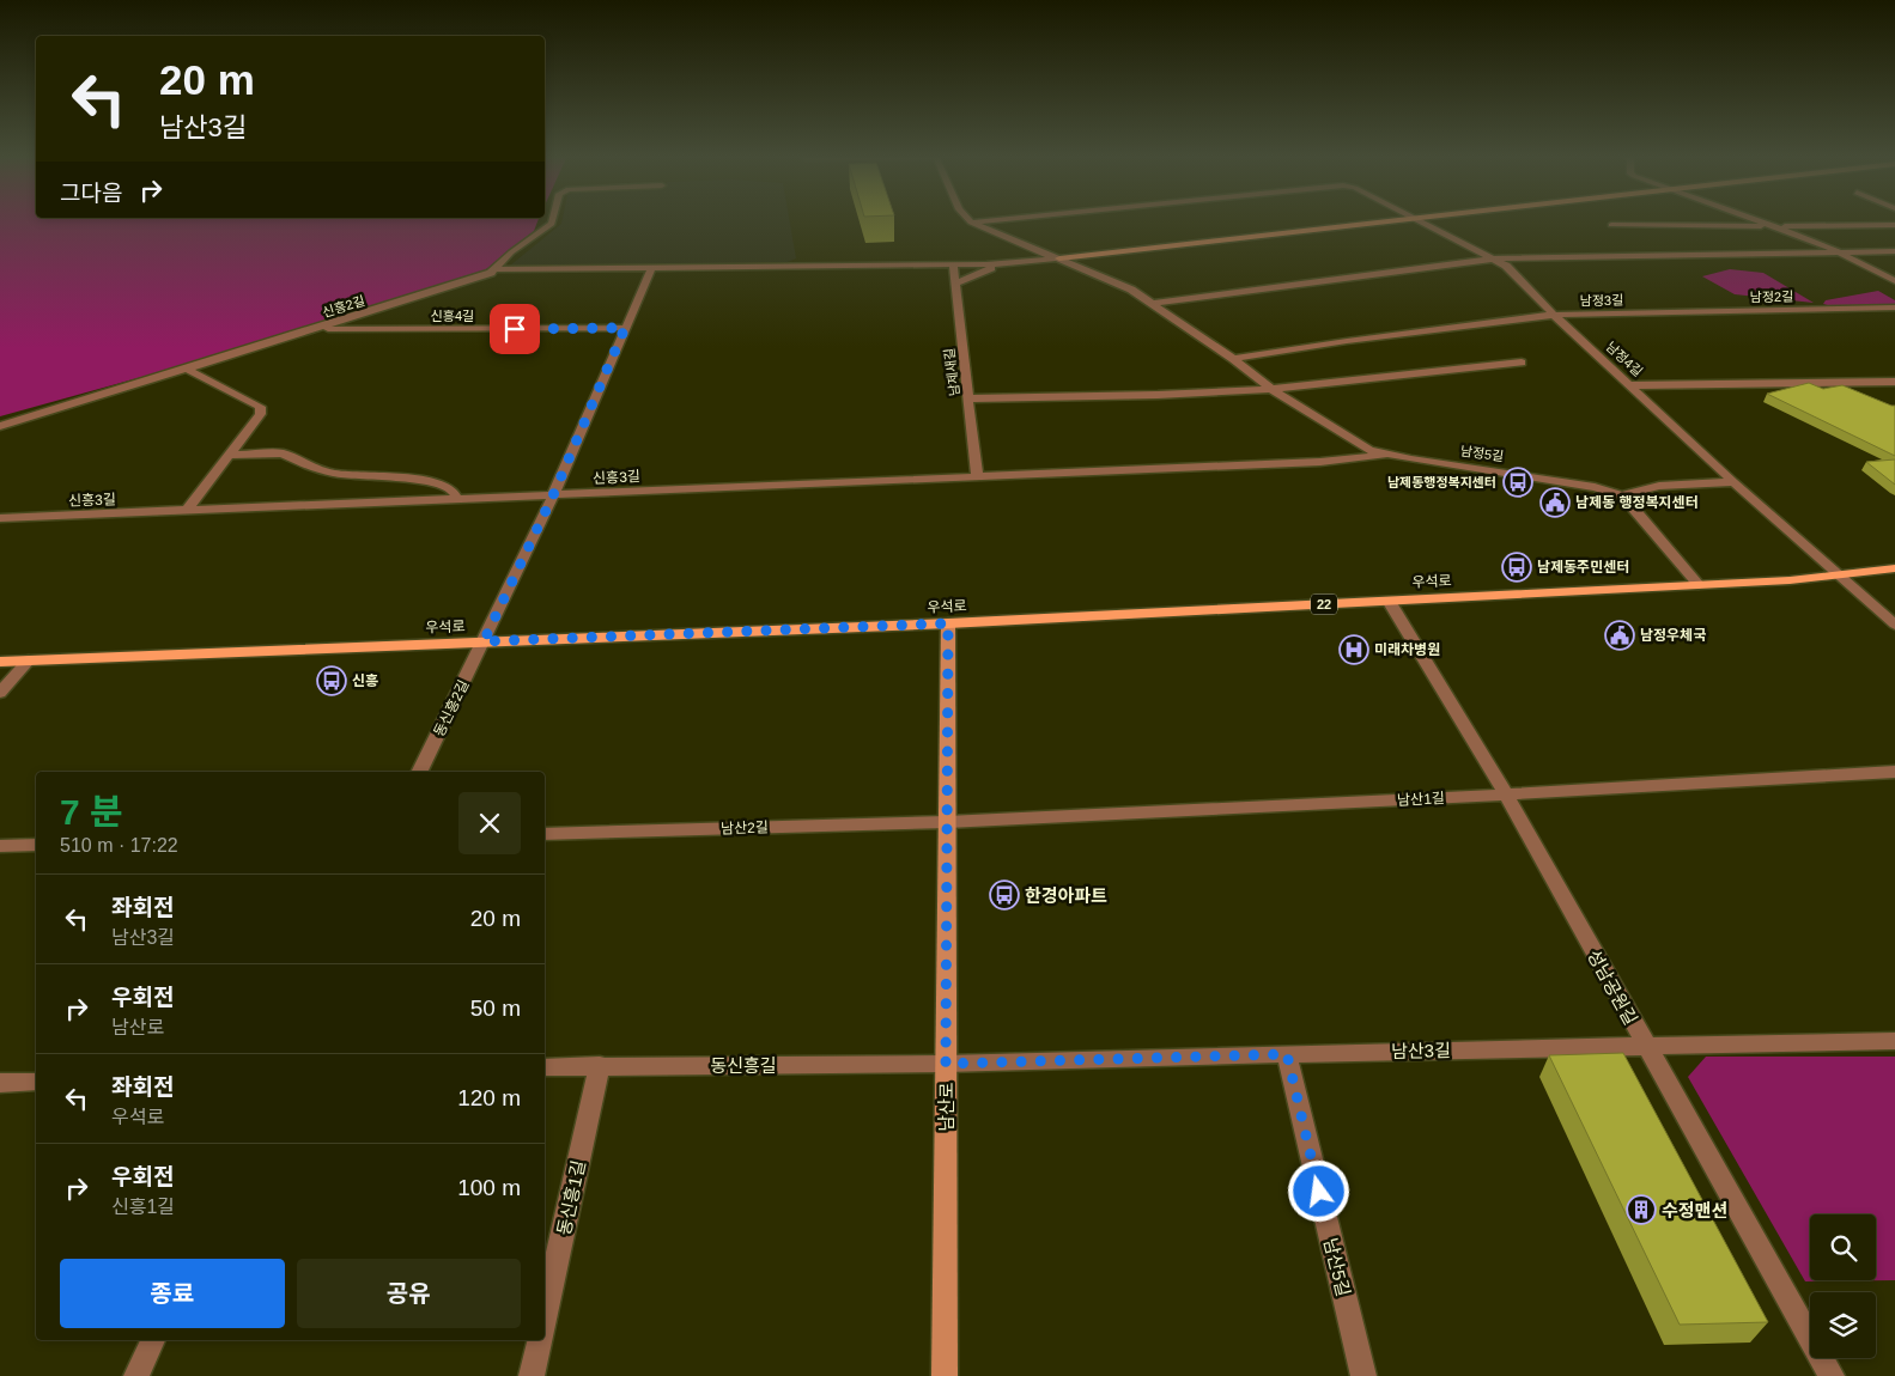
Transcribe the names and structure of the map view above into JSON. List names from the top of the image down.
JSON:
{
  "streets": {
    "main road": ["우석로", "22"],
    "street": [
      "남정2길",
      "남정3길",
      "신흥2길",
      "신흥4길",
      "남정4길",
      "남제새길",
      "남정5길",
      "신흥3길",
      "동신흥2길",
      "남산1길",
      "남산2길",
      "성남공원길",
      "남산3길",
      "동신흥길",
      "남산로",
      "동신흥1길",
      "남산5길"
    ]
  },
  "crossings": [
    ["남정2길", "남정3길"],
    ["남정3길", "남정4길"],
    ["신흥2길", "신흥4길"],
    ["신흥4길", "동신흥2길"],
    ["남정4길", "남정5길"],
    ["남정4길", "우석로"],
    ["남제새길", "신흥3길"],
    ["신흥3길", "동신흥2길"],
    ["우석로", "동신흥2길"],
    ["우석로", "성남공원길"],
    ["우석로", "남산로"],
    ["남산1길", "남산2길"],
    ["남산1길", "성남공원길"],
    ["남산1길", "남산로"],
    ["남산2길", "남산로"],
    ["성남공원길", "남산3길"],
    ["남산3길", "동신흥길"],
    ["남산3길", "남산로"],
    ["남산3길", "남산5길"],
    ["동신흥길", "남산로"],
    ["동신흥길", "동신흥1길"]
  ],
  "places": {
    "bus stop": [
      "남제동행정복지센터",
      "남제동주민센터",
      "신흥",
      "한경아파트"
    ],
    "public building": ["남제동 행정복지센터", "남정우체국"],
    "hospital": ["미래차병원"],
    "building": ["수정맨션"]
  },
  "page": {
    "turn": ["20 m", "남산3길"],
    "then": "그다음",
    "heading": ["7 분", "510 m · 17:22"],
    "list": [
      {
        "name": "좌회전",
        "note": "남산3길",
        "value": "20 m"
      },
      {
        "name": "우회전",
        "note": "남산로",
        "value": "50 m"
      },
      {
        "name": "좌회전",
        "note": "우석로",
        "value": "120 m"
      },
      {
        "name": "우회전",
        "note": "신흥1길",
        "value": "100 m"
      }
    ],
    "buttons": ["종료", "공유"]
  }
}
